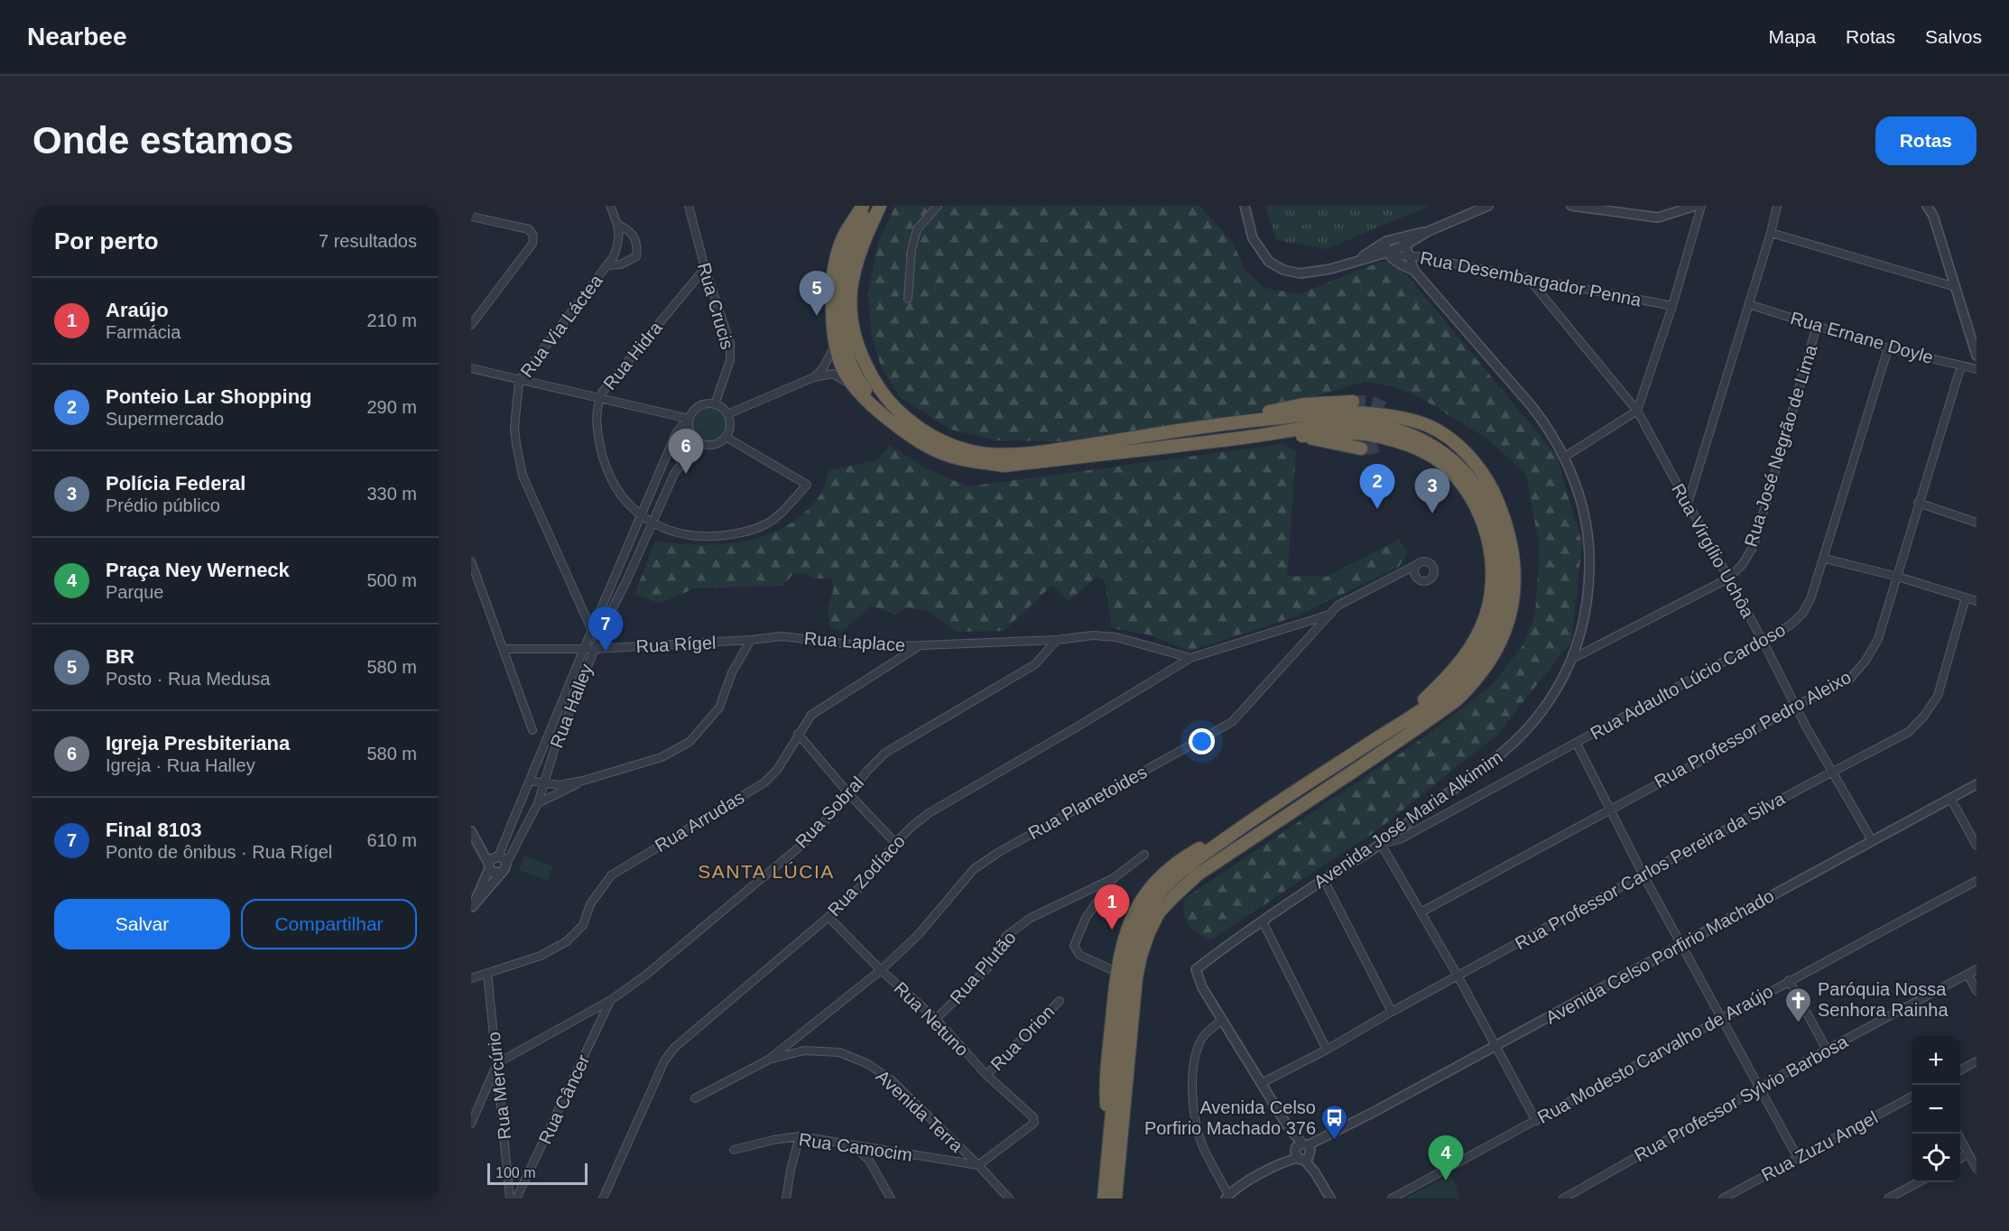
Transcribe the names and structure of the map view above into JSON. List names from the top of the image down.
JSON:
{
  "streets": {
    "street": [
      "Rua Desembargador Penna",
      "Rua Crucis",
      "Rua Via Láctea",
      "Rua Ernane Doyle",
      "Rua Hidra",
      "Rua José Negrão de Lima",
      "Rua Virgílio Uchôa",
      "Rua Laplace",
      "Rua Rígel",
      "Rua Adaulto Lúcio Cardoso",
      "Rua Halley",
      "Rua Professor Pedro Aleixo",
      "Rua Planetoides",
      "Rua Sobral",
      "Avenida José Maria Alkimim",
      "Rua Arrudas",
      "Rua Professor Carlos Pereira da Silva",
      "Rua Zodíaco",
      "Avenida Celso Porfirio Machado",
      "Rua Plutão",
      "Rua Netuno",
      "Rua Orion",
      "Rua Modesto Carvalho de Araújo",
      "Rua Mercúrio",
      "Rua Professor Sylvio Barbosa",
      "Rua Câncer",
      "Avenida Terra",
      "Rua Zuzu Angel",
      "Rua Camocim"
    ]
  },
  "crossings": [
    ["Rua Desembargador Penna", "Rua Virgílio Uchôa"],
    ["Rua Desembargador Penna", "Avenida José Maria Alkimim"],
    ["Rua Crucis", "Rua Hidra"],
    ["Rua Crucis", "Rua Halley"],
    ["Rua Via Láctea", "Rua Halley"],
    ["Rua Ernane Doyle", "Rua José Negrão de Lima"],
    ["Rua Ernane Doyle", "Rua Adaulto Lúcio Cardoso"],
    ["Rua Ernane Doyle", "Rua Professor Pedro Aleixo"],
    ["Rua Hidra", "Rua Halley"],
    ["Rua José Negrão de Lima", "Rua Virgílio Uchôa"],
    ["Rua José Negrão de Lima", "Avenida José Maria Alkimim"],
    ["Rua Virgílio Uchôa", "Rua Adaulto Lúcio Cardoso"],
    ["Rua Virgílio Uchôa", "Rua Professor Pedro Aleixo"],
    ["Rua Virgílio Uchôa", "Rua Professor Carlos Pereira da Silva"],
    ["Rua Virgílio Uchôa", "Avenida Celso Porfirio Machado"],
    ["Rua Laplace", "Rua Rígel"],
    ["Rua Laplace", "Rua Sobral"],
    ["Rua Laplace", "Rua Arrudas"],
    ["Rua Laplace", "Rua Zodíaco"],
    ["Rua Rígel", "Rua Halley"],
    ["Rua Adaulto Lúcio Cardoso", "Avenida José Maria Alkimim"],
    ["Rua Planetoides", "Rua Zodíaco"],
    ["Rua Planetoides", "Rua Netuno"],
    ["Rua Planetoides", "Avenida Terra"],
    ["Rua Sobral", "Rua Mercúrio"],
    ["Rua Sobral", "Rua Câncer"],
    ["Rua Arrudas", "Rua Mercúrio"],
    ["Rua Zodíaco", "Rua Netuno"],
    ["Rua Plutão", "Rua Netuno"],
    ["Rua Netuno", "Rua Orion"],
    ["Rua Netuno", "Avenida Terra"],
    ["Rua Netuno", "Rua Camocim"],
    ["Avenida Terra", "Rua Camocim"]
  ],
  "districts": ["SANTA LÚCIA"],
  "places": {
    "church": ["Paróquia Nossa Senhora Rainha"],
    "bus stop": ["Avenida Celso Porfirio Machado 376"]
  },
  "scale_bar": "100 m",
  "page": {
    "header": "Nearbee",
    "nav": ["Mapa", "Rotas", "Salvos"],
    "buttons": [
      "Rotas",
      ["Salvar", "Compartilhar"]
    ],
    "title": "Onde estamos",
    "heading": ["Por perto", "7 resultados"],
    "pins": [
      "5",
      "6",
      "2",
      "3",
      "7",
      "1",
      "4"
    ],
    "list": [
      {
        "mark": "1",
        "name": "Araújo",
        "note": "Farmácia",
        "value": "210 m"
      },
      {
        "mark": "2",
        "name": "Ponteio Lar Shopping",
        "note": "Supermercado",
        "value": "290 m"
      },
      {
        "mark": "3",
        "name": "Polícia Federal",
        "note": "Prédio público",
        "value": "330 m"
      },
      {
        "mark": "4",
        "name": "Praça Ney Werneck",
        "note": "Parque",
        "value": "500 m"
      },
      {
        "mark": "5",
        "name": "BR",
        "note": "Posto · Rua Medusa",
        "value": "580 m"
      },
      {
        "mark": "6",
        "name": "Igreja Presbiteriana",
        "note": "Igreja · Rua Halley",
        "value": "580 m"
      },
      {
        "mark": "7",
        "name": "Final 8103",
        "note": "Ponto de ônibus · Rua Rígel",
        "value": "610 m"
      }
    ],
    "map_buttons": ["+", "−"],
    "scale": "100 m"
  }
}
